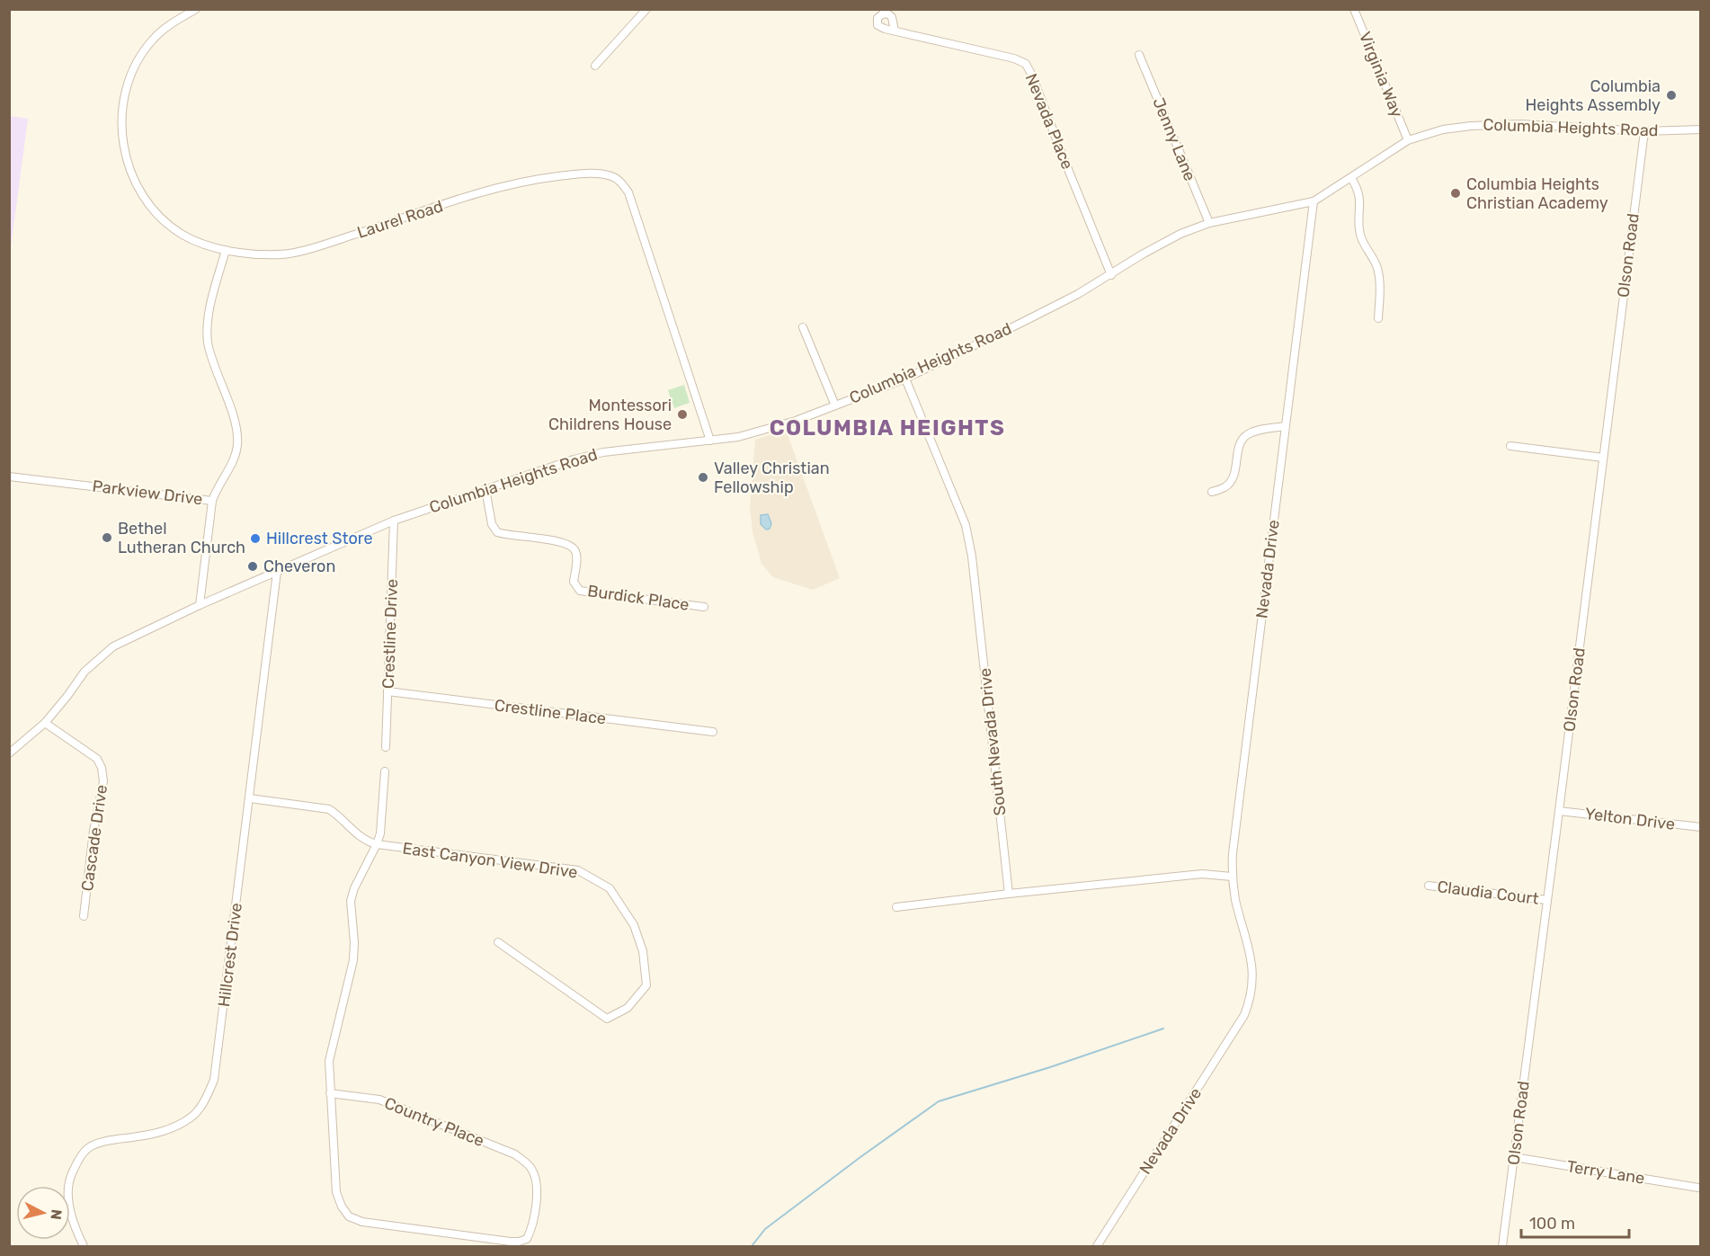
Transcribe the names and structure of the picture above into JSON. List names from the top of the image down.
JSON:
{
  "streets": {
    "street": [
      "Virginia Way",
      "Nevada Place",
      "Columbia Heights Road",
      "Jenny Lane",
      "Laurel Road",
      "Olson Road",
      "Parkview Drive",
      "Nevada Drive",
      "Burdick Place",
      "Crestline Drive",
      "Crestline Place",
      "South Nevada Drive",
      "Yelton Drive",
      "Cascade Drive",
      "East Canyon View Drive",
      "Claudia Court",
      "Hillcrest Drive",
      "Country Place",
      "Terry Lane"
    ]
  },
  "crossings": [
    ["Virginia Way", "Columbia Heights Road"],
    ["Nevada Place", "Columbia Heights Road"],
    ["Columbia Heights Road", "Jenny Lane"],
    ["Columbia Heights Road", "Laurel Road"],
    ["Columbia Heights Road", "Olson Road"],
    ["Columbia Heights Road", "Parkview Drive"],
    ["Columbia Heights Road", "Nevada Drive"],
    ["Columbia Heights Road", "Burdick Place"],
    ["Columbia Heights Road", "Crestline Drive"],
    ["Columbia Heights Road", "South Nevada Drive"],
    ["Columbia Heights Road", "Cascade Drive"],
    ["Columbia Heights Road", "Hillcrest Drive"],
    ["Olson Road", "Yelton Drive"],
    ["Olson Road", "Claudia Court"],
    ["Olson Road", "Terry Lane"],
    ["Crestline Drive", "Crestline Place"],
    ["East Canyon View Drive", "Hillcrest Drive"]
  ],
  "districts": ["COLUMBIA HEIGHTS"],
  "places": [
    "Columbia Heights Assembly",
    "Columbia Heights Christian Academy",
    "Montessori Childrens House",
    "Valley Christian Fellowship",
    "Bethel Lutheran Church",
    "Hillcrest Store",
    "Cheveron"
  ],
  "scale_bar": "100 m",
  "north": "right"
}
